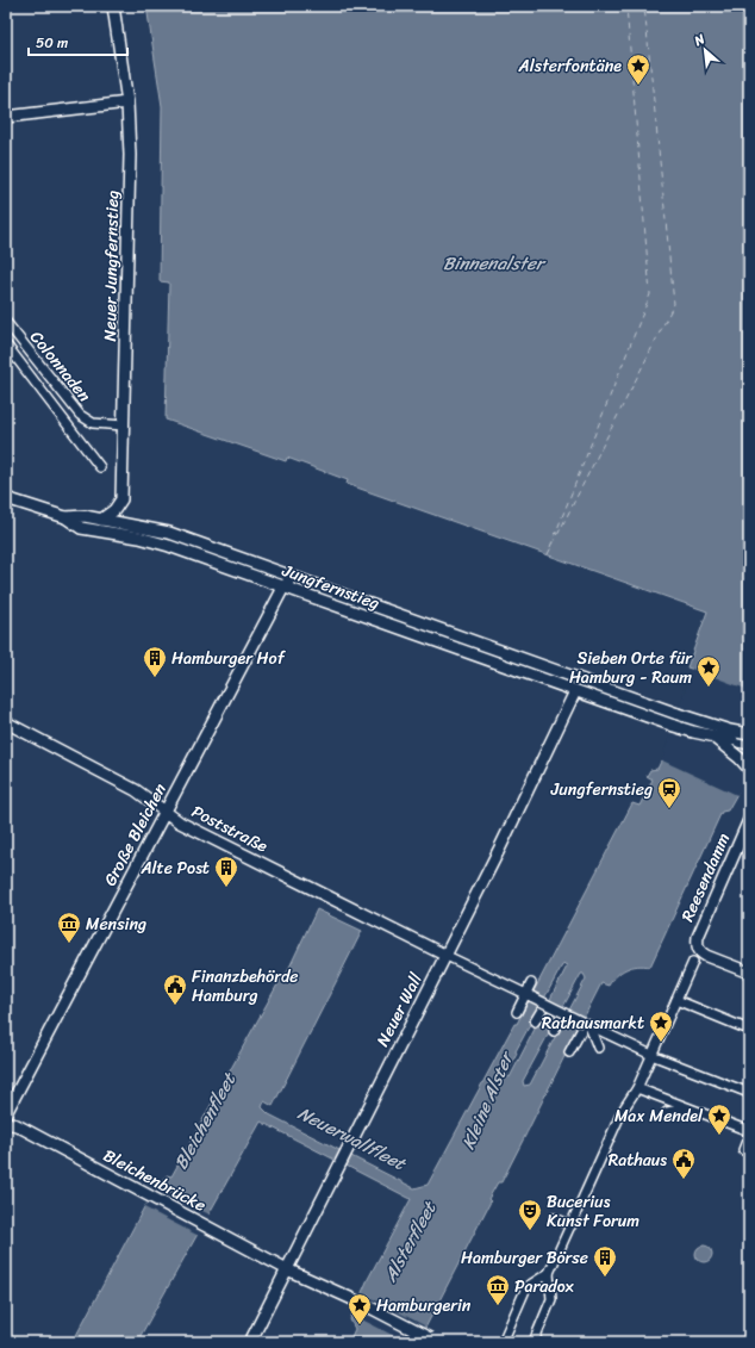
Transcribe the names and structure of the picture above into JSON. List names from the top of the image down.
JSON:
{
  "streets": {
    "street": [
      "Neuer Jungfernstieg",
      "Colonnaden",
      "Jungfernstieg",
      "Poststraße",
      "Große Bleichen",
      "Reesendamm",
      "Neuer Wall",
      "Bleichenbrücke"
    ]
  },
  "crossings": [
    ["Neuer Jungfernstieg", "Colonnaden"],
    ["Neuer Jungfernstieg", "Jungfernstieg"],
    ["Jungfernstieg", "Große Bleichen"],
    ["Jungfernstieg", "Neuer Wall"],
    ["Poststraße", "Große Bleichen"],
    ["Poststraße", "Neuer Wall"],
    ["Neuer Wall", "Bleichenbrücke"]
  ],
  "water": [
    "Binnenalster",
    "Kleine Alster",
    "Bleichenfleet",
    "Neuerwallfleet",
    "Alsterfleet"
  ],
  "places": {
    "place": [
      "Alsterfontäne",
      "Sieben Orte für Hamburg - Raum",
      "Rathausmarkt",
      "Max Mendel",
      "Hamburgerin"
    ],
    "building": ["Hamburger Hof", "Alte Post", "Hamburger Börse"],
    "station": ["Jungfernstieg"],
    "museum": ["Mensing", "Paradox"],
    "public building": ["Finanzbehörde Hamburg", "Rathaus"],
    "theatre": ["Bucerius Kunst Forum"]
  },
  "scale_bar": "50 m",
  "north": "top left"
}
